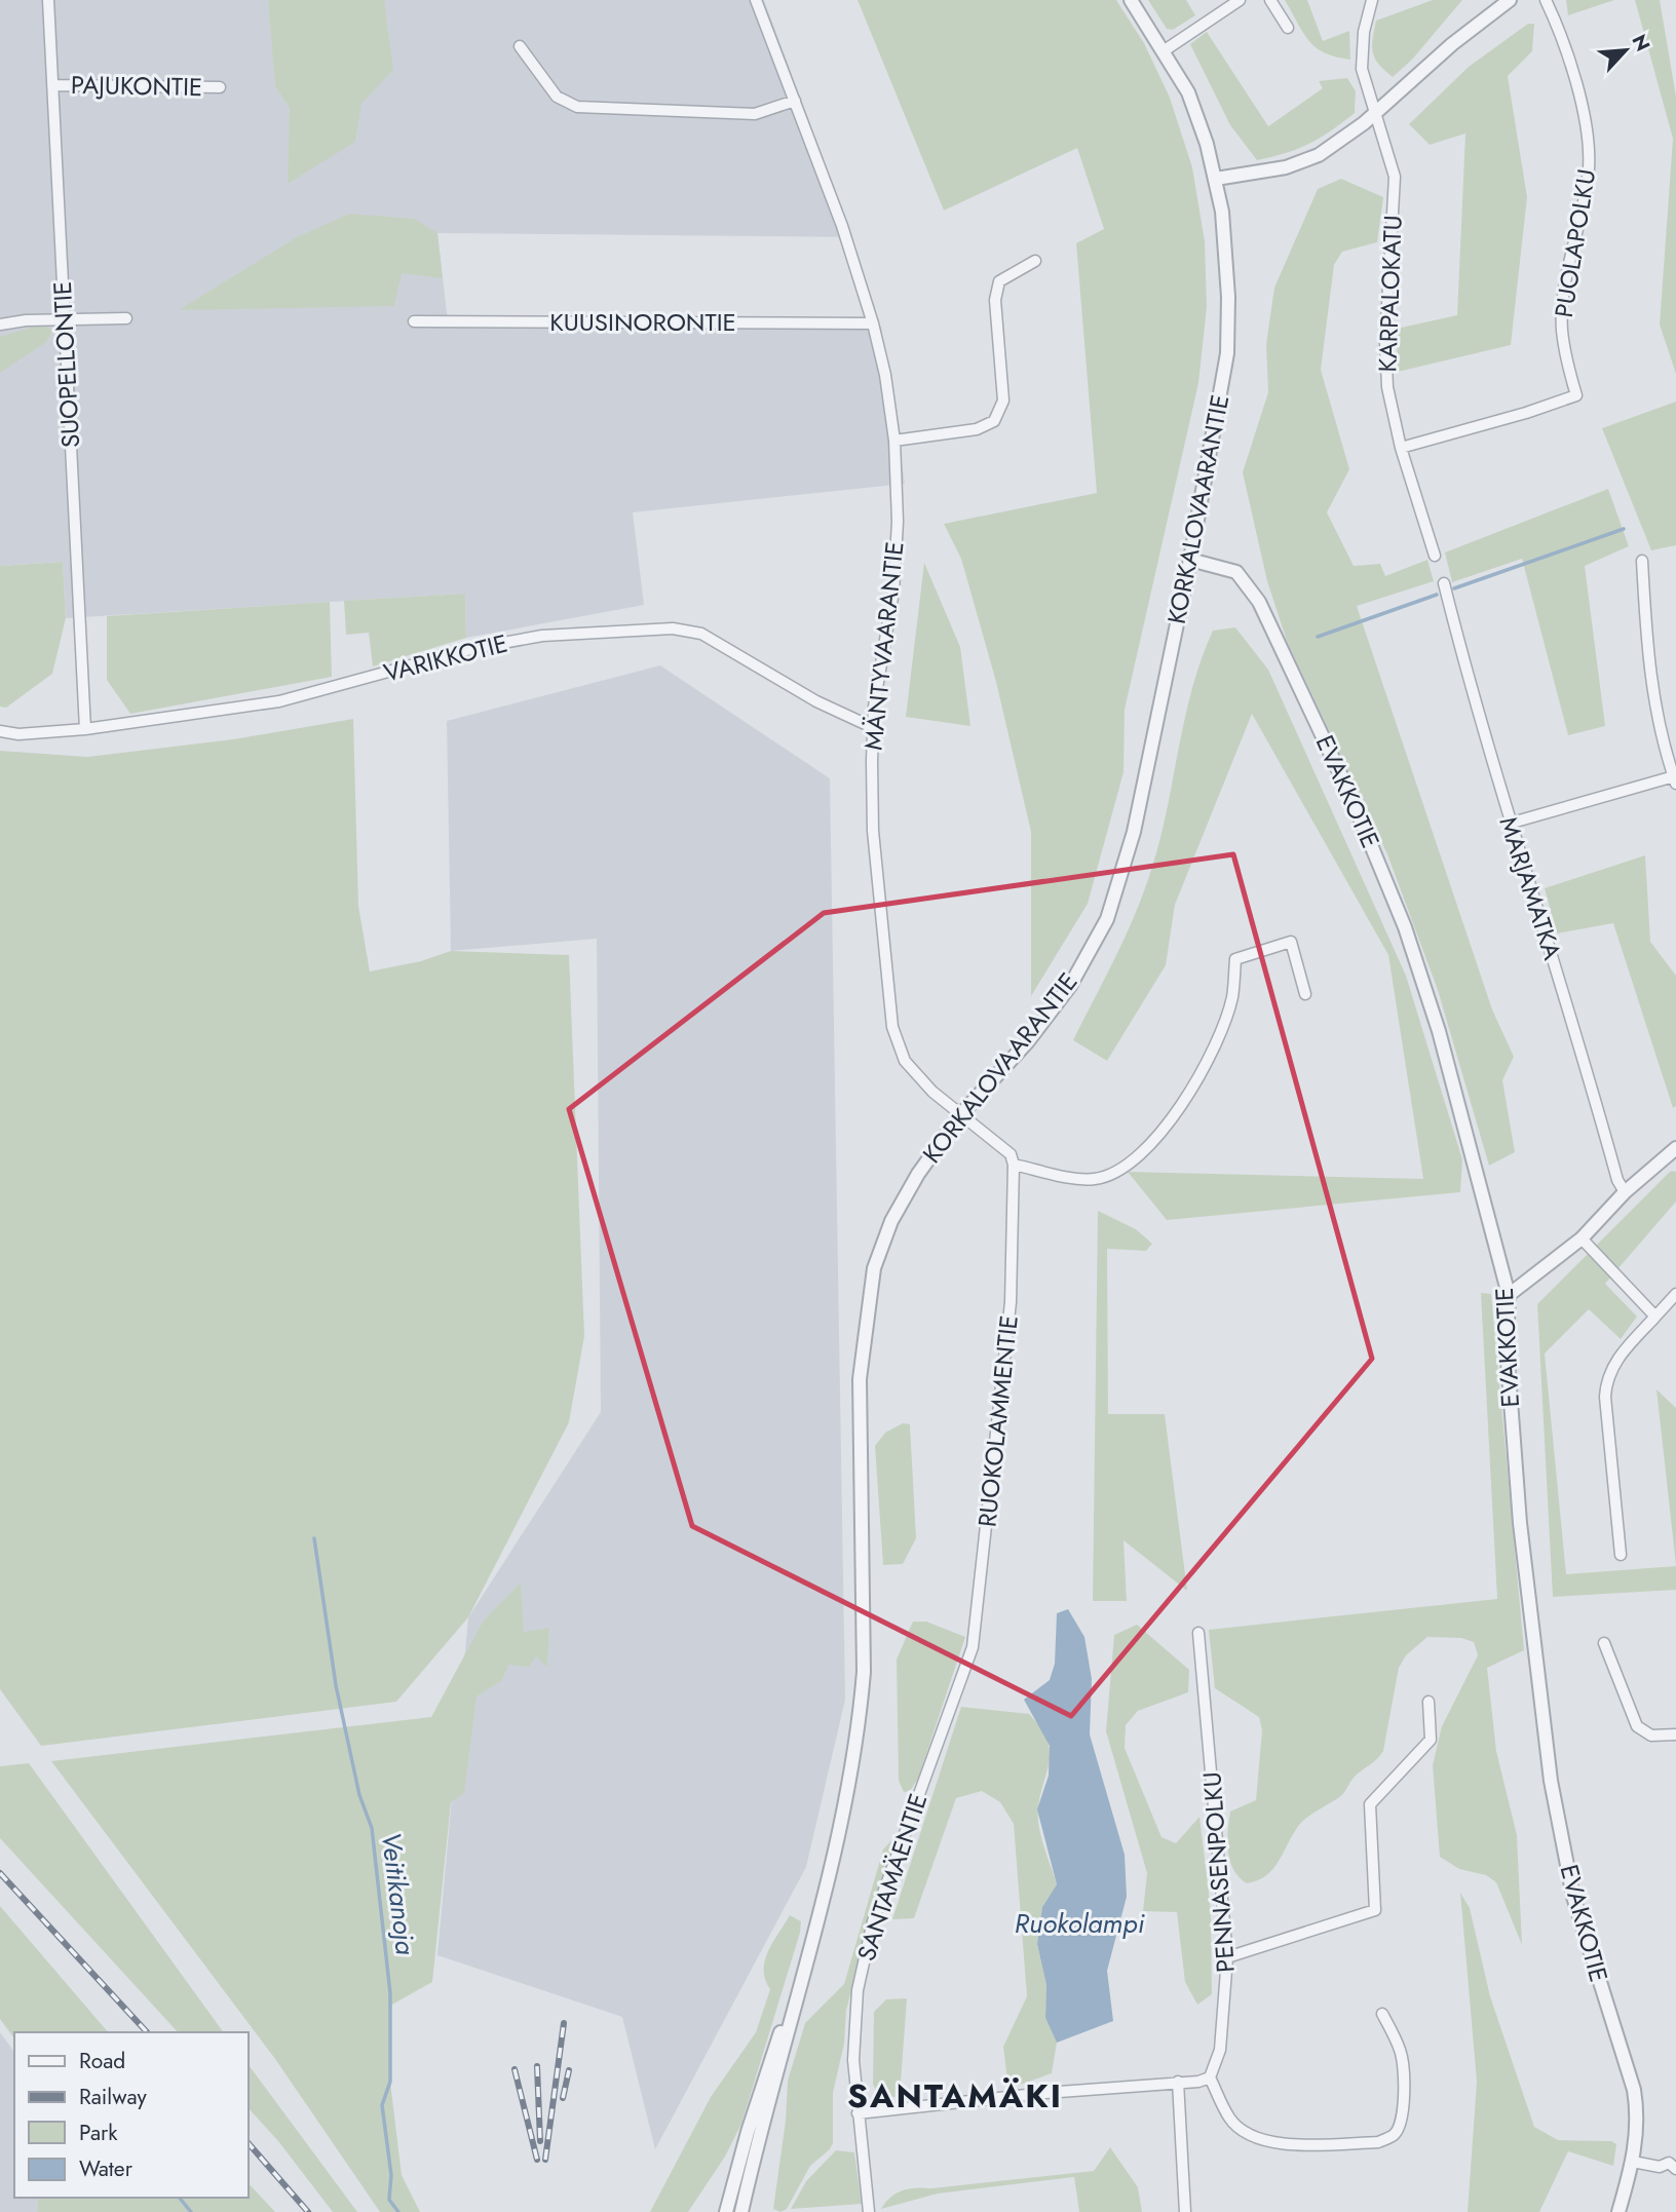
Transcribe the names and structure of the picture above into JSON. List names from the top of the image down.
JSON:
{
  "streets": {
    "street": [
      "PAJUKONTIE",
      "PUOLAPOLKU",
      "KARPALOKATU",
      "KUUSINORONTIE",
      "SUOPELLONTIE",
      "KORKALOVAARANTIE",
      "MÄNTYVAARANTIE",
      "VARIKKOTIE",
      "EVAKKOTIE",
      "MARJAMATKA",
      "RUOKOLAMMENTIE",
      "PENNASENPOLKU",
      "SANTAMÄENTIE"
    ]
  },
  "crossings": [
    ["PAJUKONTIE", "SUOPELLONTIE"],
    ["PUOLAPOLKU", "KARPALOKATU"],
    ["KUUSINORONTIE", "MÄNTYVAARANTIE"],
    ["SUOPELLONTIE", "VARIKKOTIE"],
    ["KORKALOVAARANTIE", "MÄNTYVAARANTIE"],
    ["KORKALOVAARANTIE", "EVAKKOTIE"],
    ["MÄNTYVAARANTIE", "VARIKKOTIE"],
    ["MÄNTYVAARANTIE", "RUOKOLAMMENTIE"],
    ["RUOKOLAMMENTIE", "SANTAMÄENTIE"]
  ],
  "districts": ["SANTAMÄKI"],
  "water": ["Veitikanoja", "Ruokolampi"],
  "legend": [
    "Road",
    "Railway",
    "Park",
    "Water"
  ],
  "north": "top right"
}
